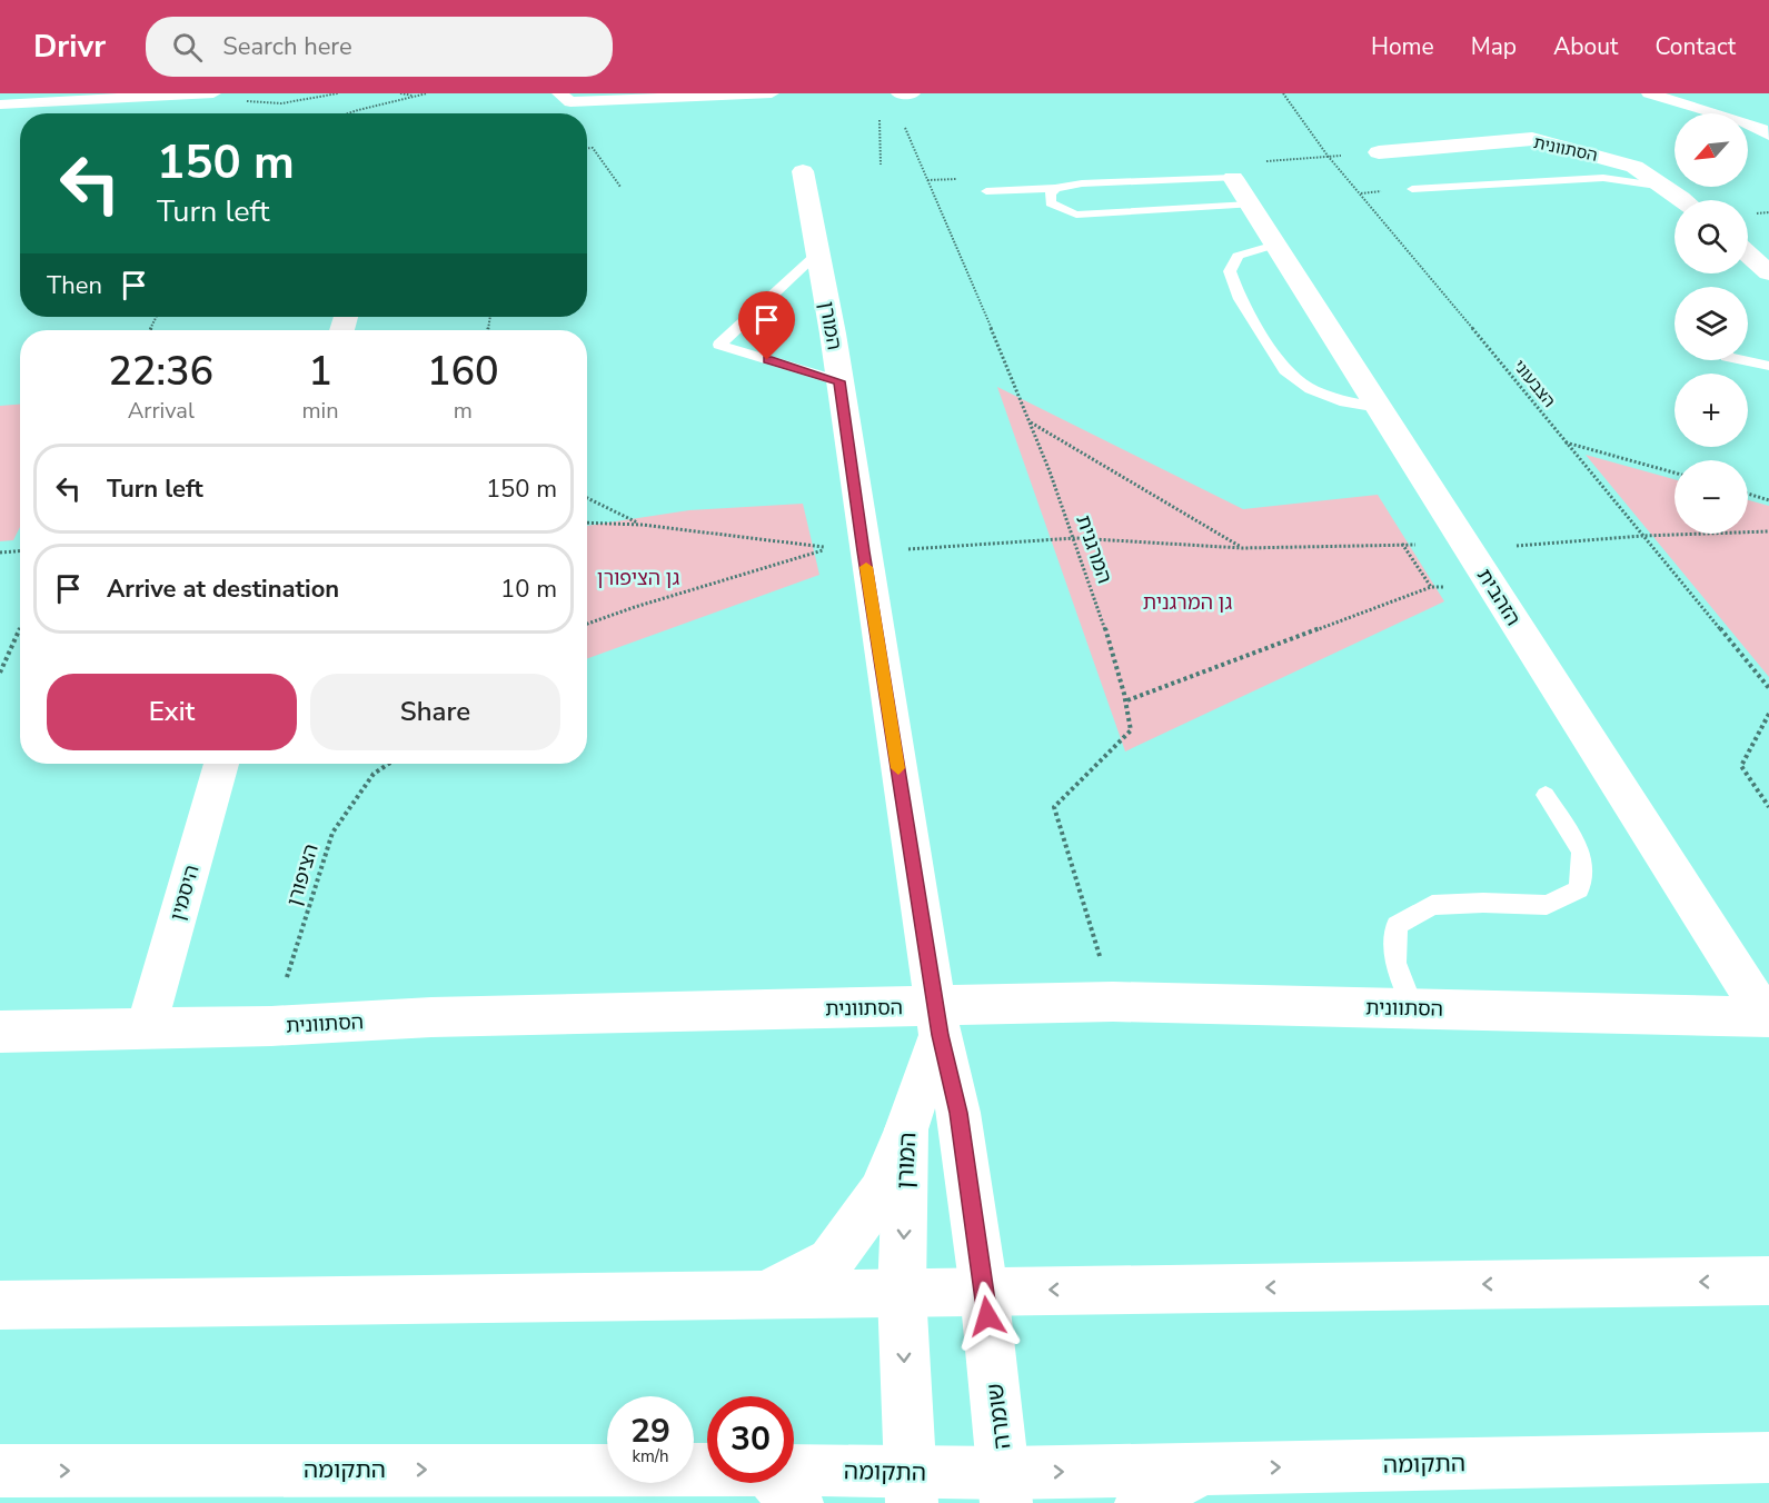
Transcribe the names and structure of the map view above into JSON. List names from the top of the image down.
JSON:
{
  "streets": {
    "street": [
      "הסתוונית",
      "המורן",
      "הזהבית",
      "היסמין",
      "שומרה",
      "התקומה"
    ],
    "path": ["הצבעוני", "המרגנית", "הציפורן"]
  },
  "crossings": [
    ["הסתוונית", "המורן"],
    ["הסתוונית", "המרגנית"],
    ["הסתוונית", "הזהבית"],
    ["הסתוונית", "הציפורן"],
    ["הסתוונית", "היסמין"],
    ["המורן", "שומרה"],
    ["שומרה", "התקומה"]
  ],
  "parks": ["גן הציפורן", "גן המרגנית"],
  "north": "bottom left",
  "page": {
    "header": "Drivr",
    "search": "Search here",
    "nav": [
      "Home",
      "Map",
      "About",
      "Contact"
    ],
    "map_buttons": ["+", "−"],
    "turn": ["150 m", "Turn left"],
    "then": "Then",
    "eta": [
      "22:36",
      "Arrival",
      "1",
      "min",
      "160",
      "m"
    ],
    "list": [
      {
        "name": "Turn left",
        "value": "150 m"
      },
      {
        "name": "Arrive at destination",
        "value": "10 m"
      }
    ],
    "buttons": ["Exit", "Share"],
    "speed": "29 km/h",
    "limit": "30"
  }
}
